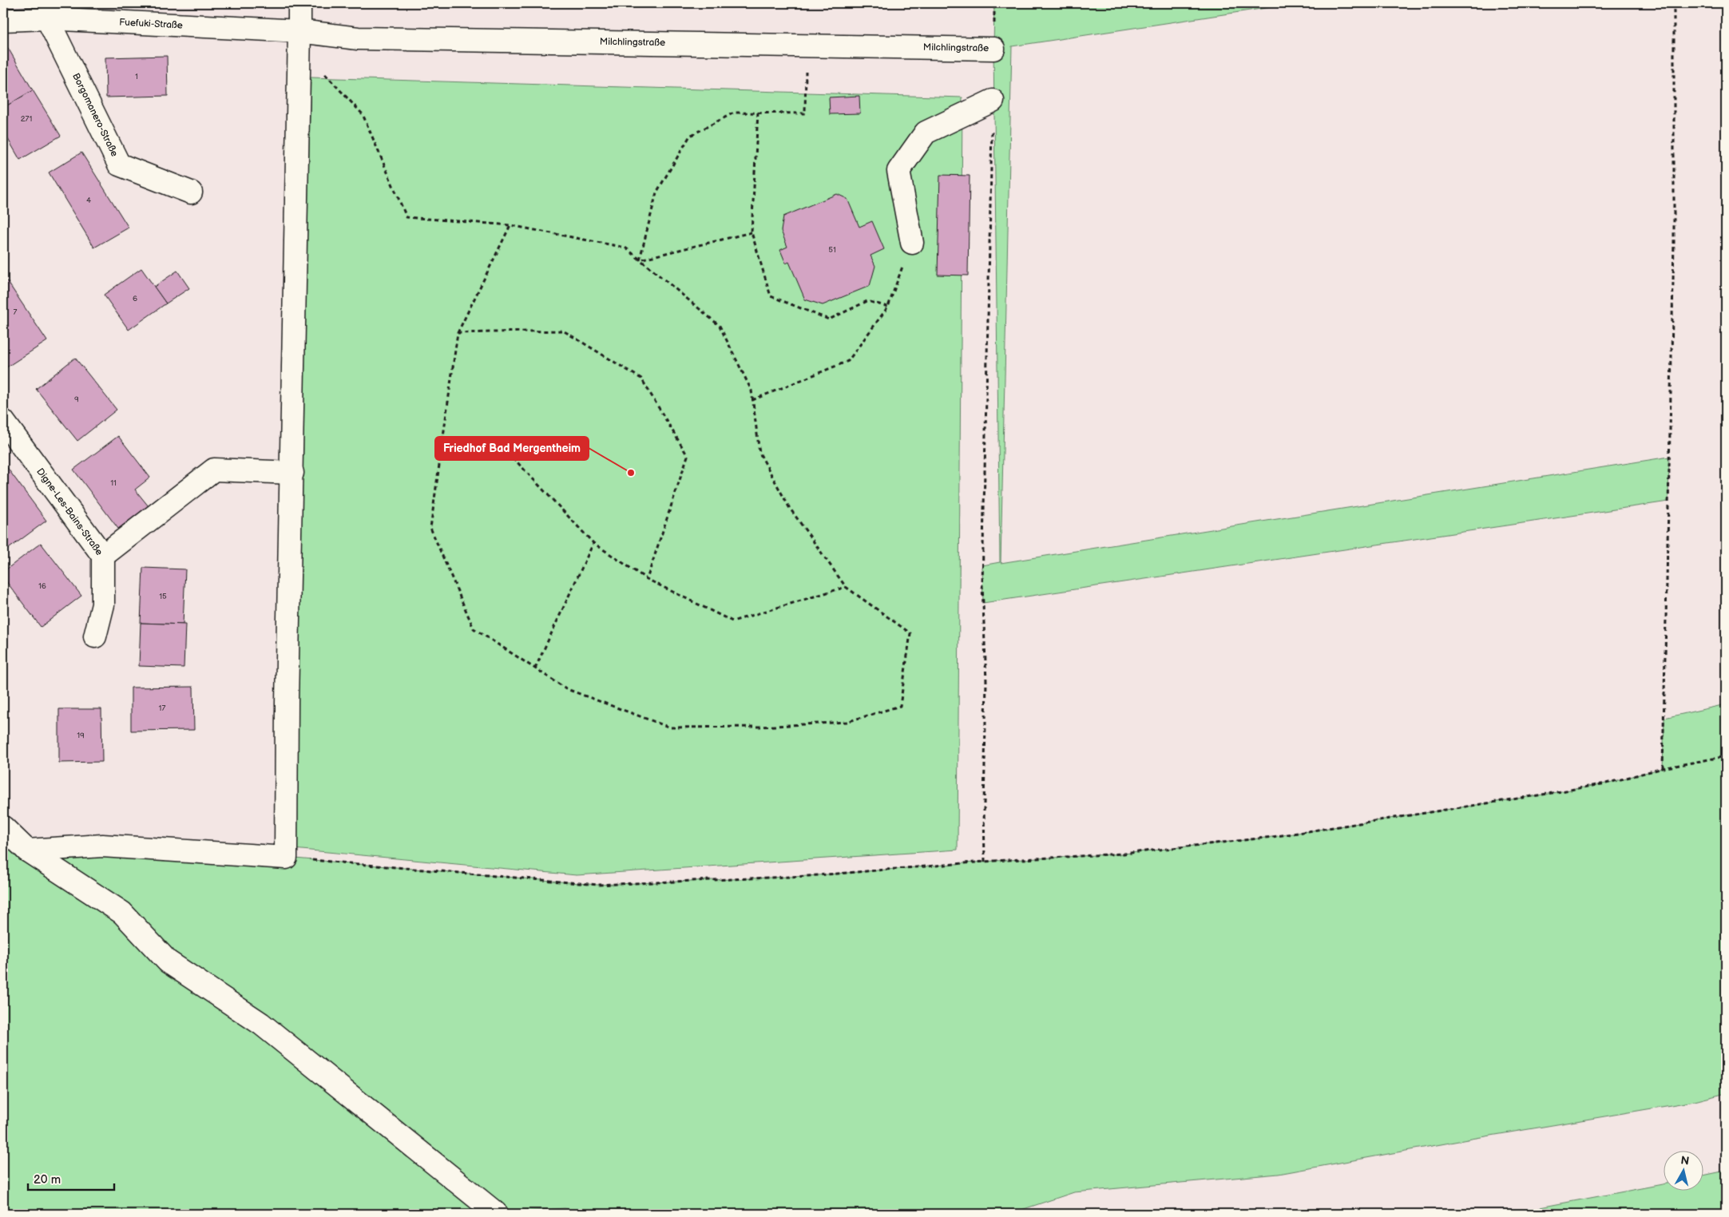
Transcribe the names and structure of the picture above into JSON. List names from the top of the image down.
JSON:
{
  "streets": {
    "street": [
      "Fuefuki-Straße",
      "Milchlingstraße",
      "Borgomanero-Straße",
      "Digne-Les-Bains-Straße"
    ]
  },
  "crossings": [
    ["Fuefuki-Straße", "Milchlingstraße"],
    ["Fuefuki-Straße", "Borgomanero-Straße"]
  ],
  "places": ["Friedhof Bad Mergentheim"],
  "house_numbers": [
    "1",
    "271",
    "4",
    "51",
    "6",
    "7",
    "9",
    "11",
    "16",
    "15",
    "17",
    "19"
  ],
  "scale_bar": "20 m",
  "north": "top"
}
